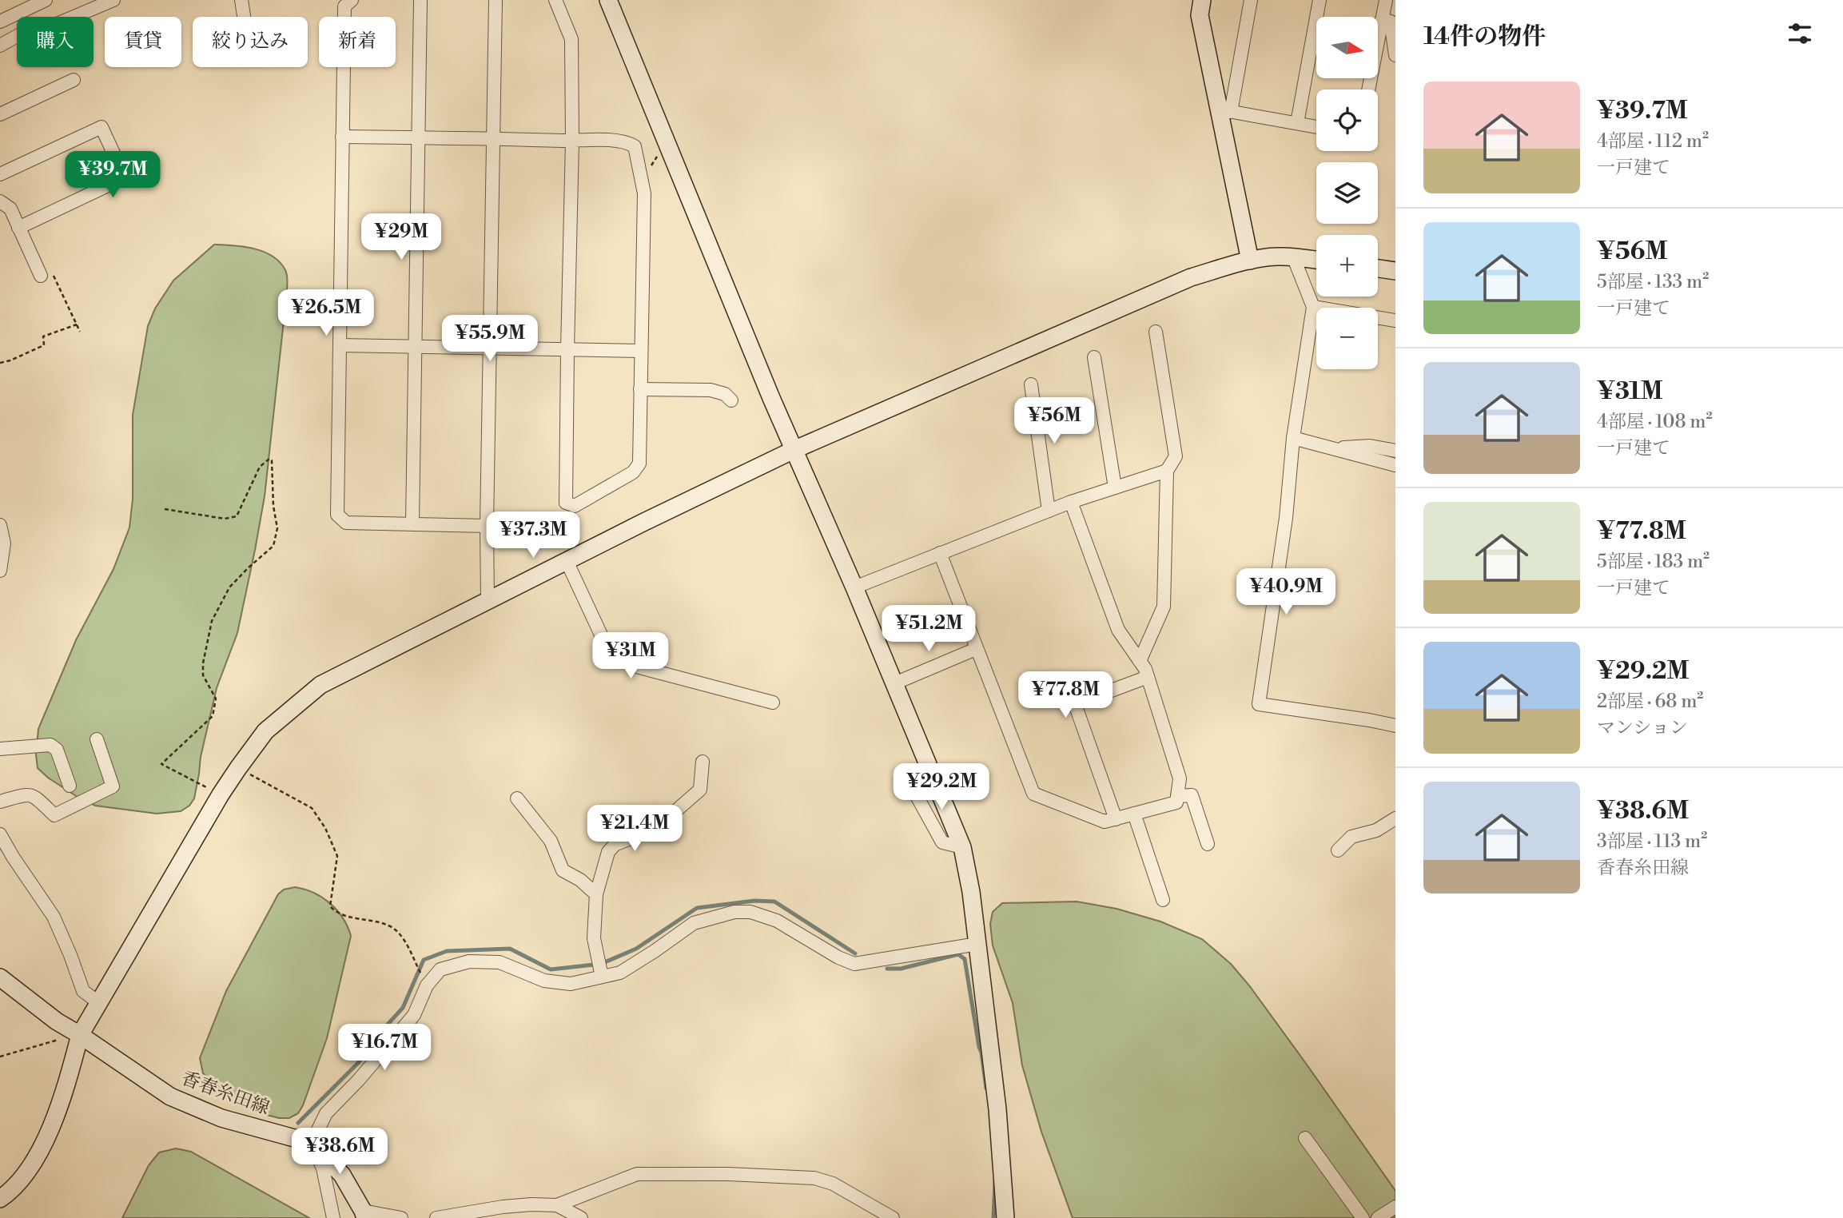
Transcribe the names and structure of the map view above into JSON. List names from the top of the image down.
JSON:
{
  "streets": {
    "street": ["香春糸田線"]
  },
  "north": "right",
  "page": {
    "heading": "14件の物件",
    "map_buttons": ["+", "−"],
    "chip": [
      "購入",
      "賃貸",
      "絞り込み",
      "新着"
    ],
    "list": [
      {
        "name": "¥39.7M",
        "note": "4部屋 · 112 m² · 一戸建て"
      },
      {
        "name": "¥56M",
        "note": "5部屋 · 133 m² · 一戸建て"
      },
      {
        "name": "¥31M",
        "note": "4部屋 · 108 m² · 一戸建て"
      },
      {
        "name": "¥77.8M",
        "note": "5部屋 · 183 m² · 一戸建て"
      },
      {
        "name": "¥29.2M",
        "note": "2部屋 · 68 m² · マンション"
      },
      {
        "name": "¥38.6M",
        "note": "3部屋 · 113 m² · 香春糸田線"
      }
    ],
    "price": [
      "¥39.7M",
      "¥29M",
      "¥26.5M",
      "¥55.9M",
      "¥56M",
      "¥37.3M",
      "¥40.9M",
      "¥51.2M",
      "¥31M",
      "¥77.8M",
      "¥29.2M",
      "¥21.4M",
      "¥16.7M",
      "¥38.6M"
    ]
  }
}
